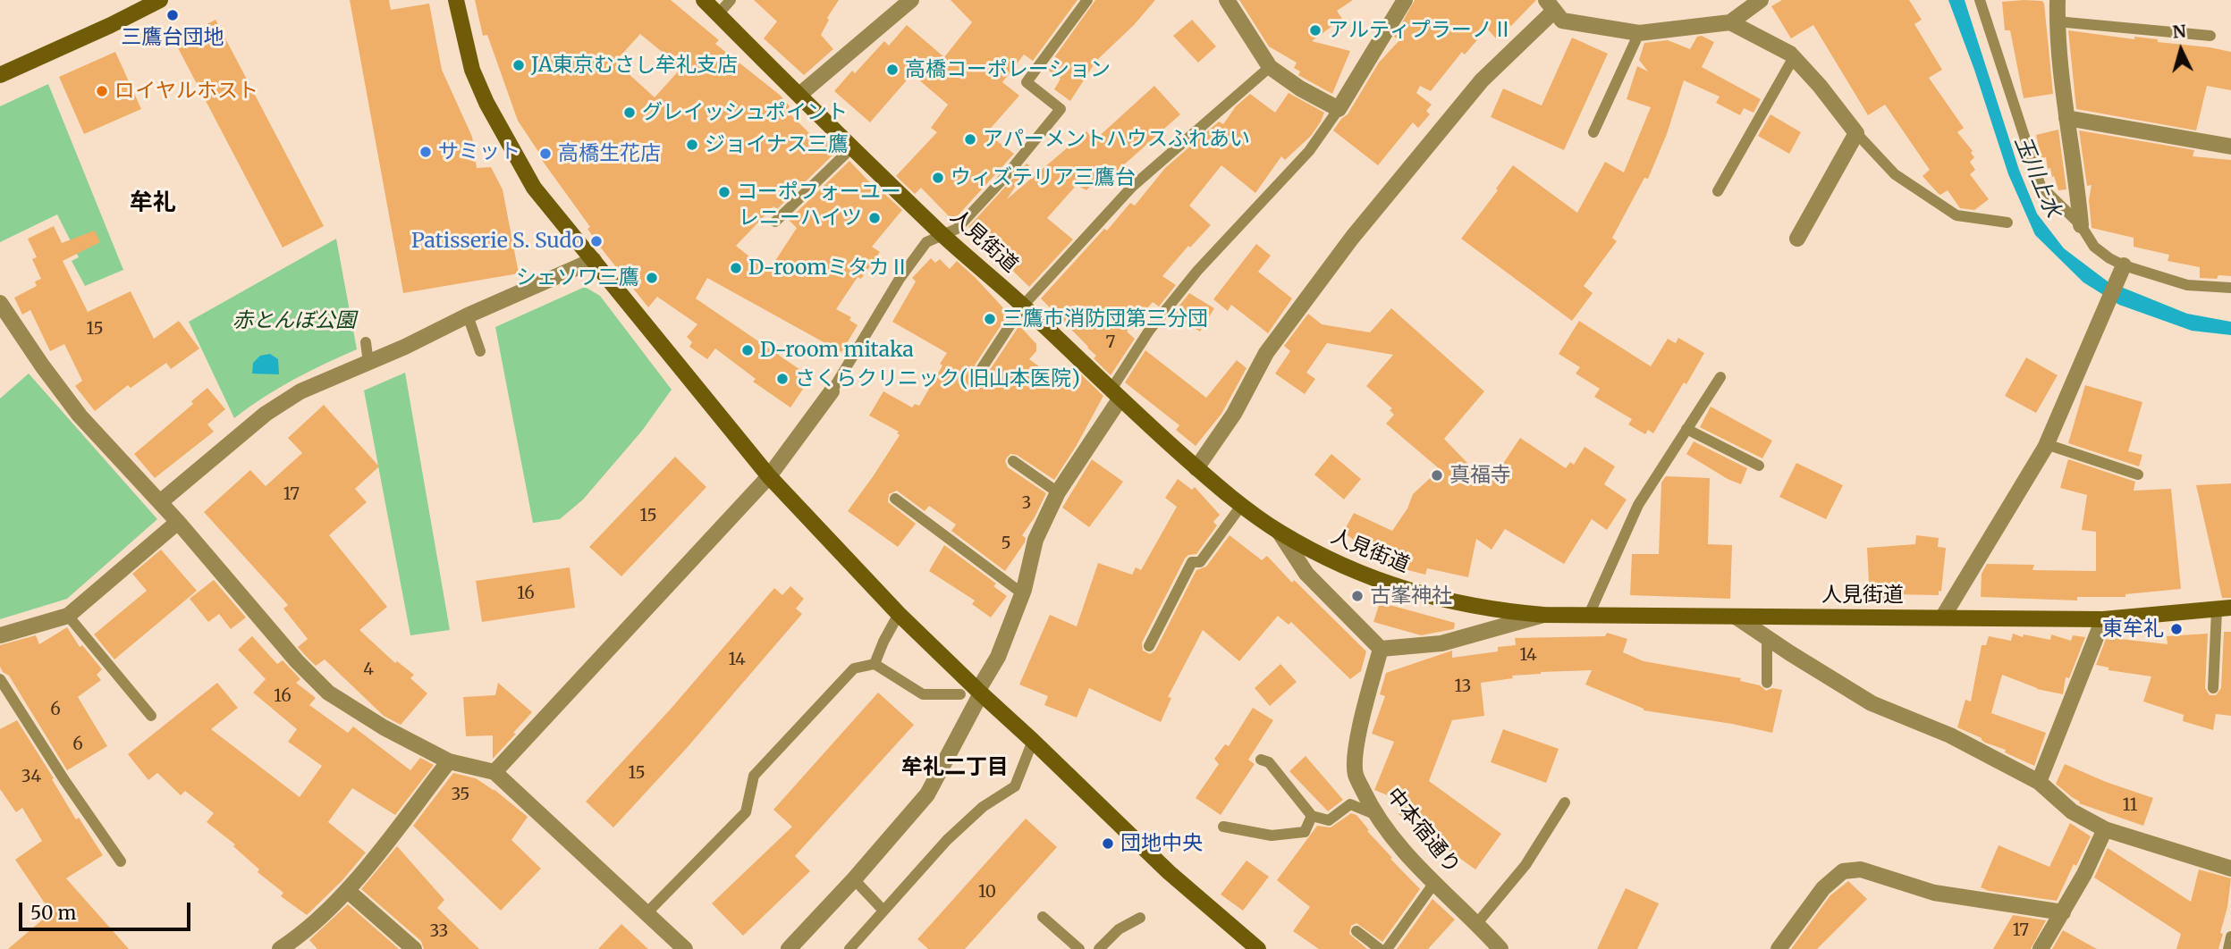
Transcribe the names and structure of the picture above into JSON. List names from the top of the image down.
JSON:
{
  "streets": {
    "main road": ["人見街道"],
    "street": ["中本宿通り"]
  },
  "districts": ["牟礼", "牟礼二丁目"],
  "water": ["玉川上水"],
  "parks": ["赤とんぼ公園"],
  "places": [
    "三鷹台団地",
    "アルティプラーノⅡ",
    "JA東京むさし牟礼支店",
    "高橋コーポレーション",
    "ロイヤルホスト",
    "グレイッシュポイント",
    "アパーメントハウスふれあい",
    "ジョイナス三鷹",
    "サミット",
    "高橋生花店",
    "ウィズテリア三鷹台",
    "コーポフォーユー",
    "レニーハイツ",
    "Patisserie S. Sudo",
    "D-roomミタカⅡ",
    "シェソワ三鷹",
    "三鷹市消防団第三分団",
    "D-room mitaka",
    "さくらクリニック(旧山本医院)",
    "真福寺",
    "古峯神社",
    "東牟礼",
    "団地中央"
  ],
  "house_numbers": [
    "15",
    "7",
    "17",
    "3",
    "15",
    "5",
    "16",
    "14",
    "14",
    "4",
    "13",
    "16",
    "6",
    "6",
    "15",
    "34",
    "35",
    "11",
    "10",
    "17",
    "33"
  ],
  "scale_bar": "50 m",
  "north": "top"
}
